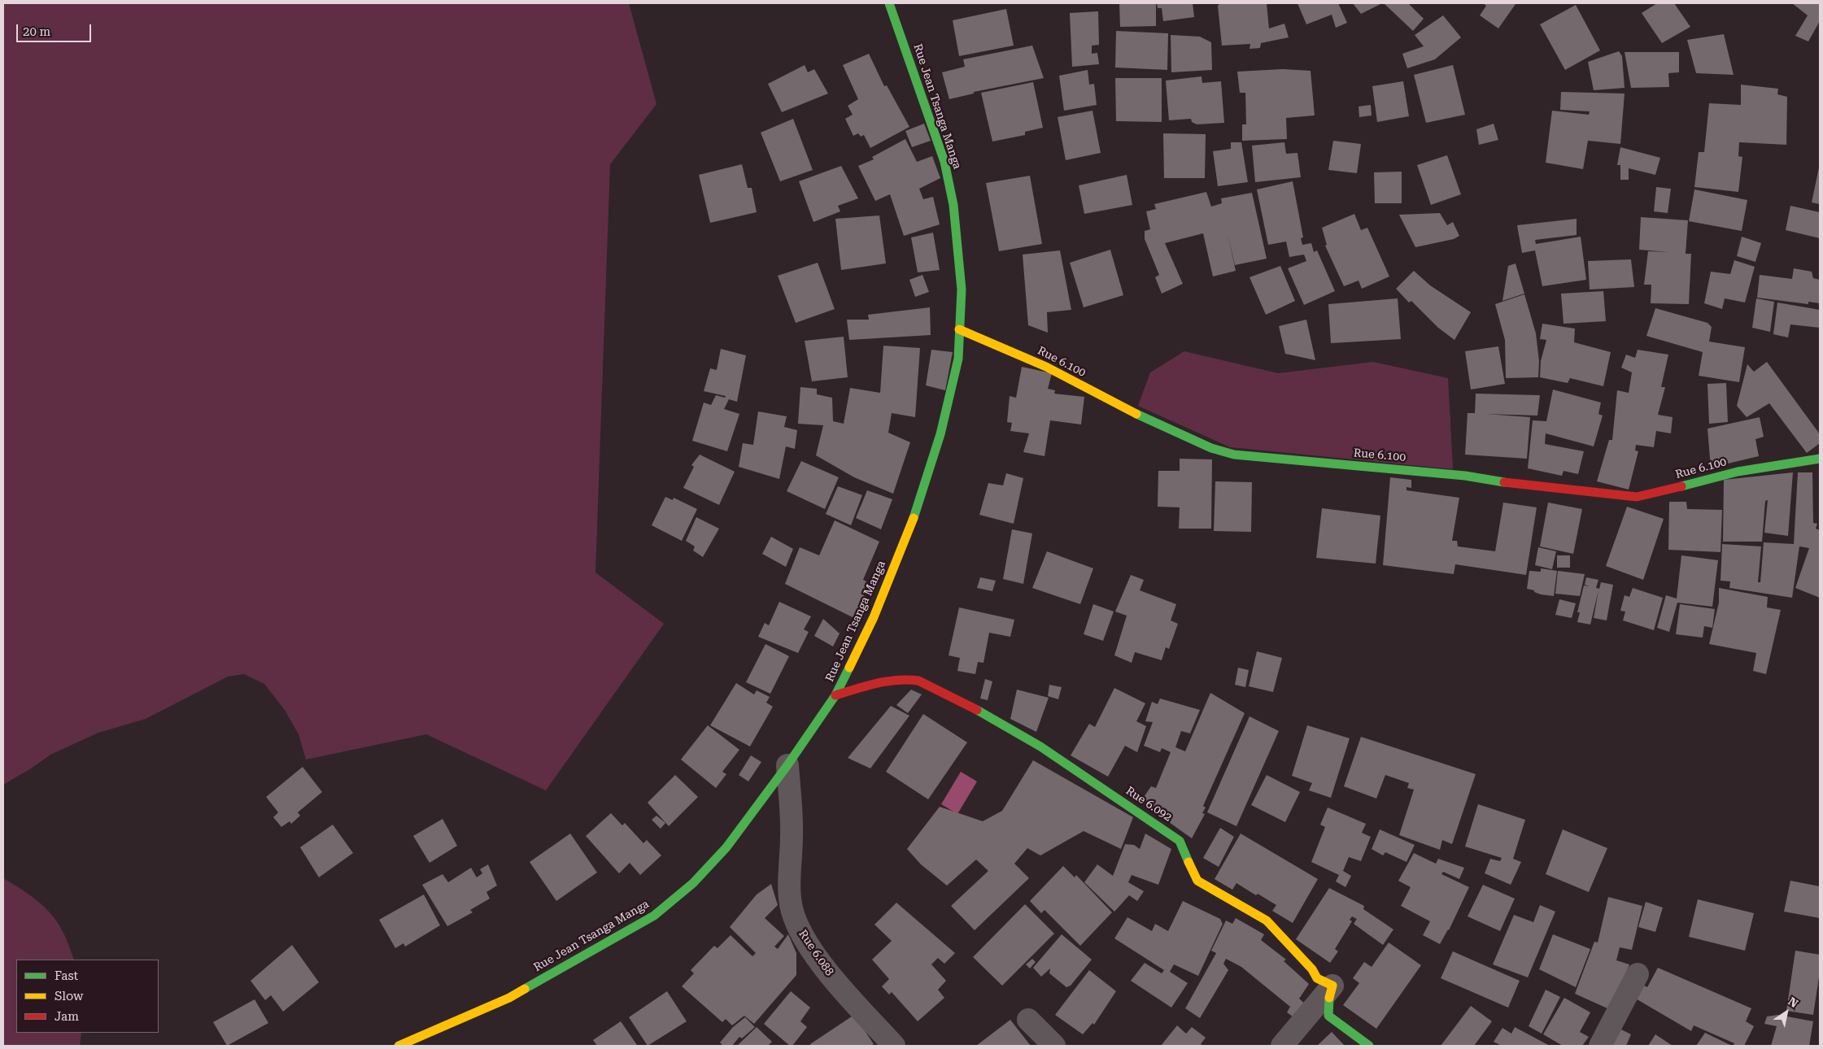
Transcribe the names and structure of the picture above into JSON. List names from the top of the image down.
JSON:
{
  "streets": {
    "street": [
      "Rue Jean Tsanga Manga",
      "Rue 6.100",
      "Rue 6.092",
      "Rue 6.088"
    ]
  },
  "crossings": [
    ["Rue Jean Tsanga Manga", "Rue 6.100"],
    ["Rue Jean Tsanga Manga", "Rue 6.092"],
    ["Rue Jean Tsanga Manga", "Rue 6.088"]
  ],
  "legend": ["Fast", "Slow", "Jam"],
  "scale_bar": "20 m",
  "north": "top right"
}
